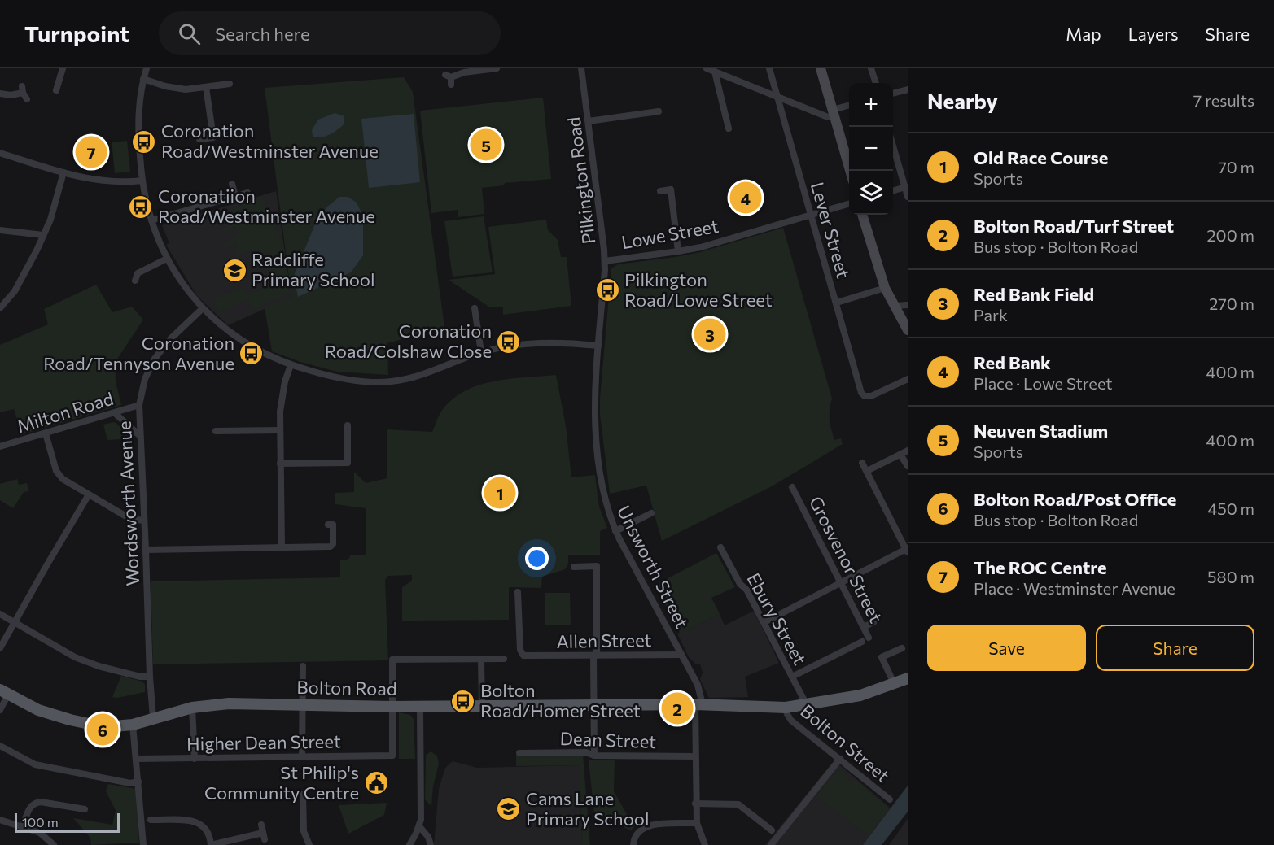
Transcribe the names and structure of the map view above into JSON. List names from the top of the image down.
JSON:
{
  "streets": {
    "main road": ["Bolton Road"],
    "street": [
      "Pilkington Road",
      "Lever Street",
      "Lowe Street",
      "Milton Road",
      "Wordsworth Avenue",
      "Grosvenor Street",
      "Unsworth Street",
      "Ebury Street",
      "Allen Street",
      "Dean Street",
      "Higher Dean Street",
      "Bolton Street"
    ]
  },
  "crossings": [
    ["Pilkington Road", "Lowe Street"],
    ["Pilkington Road", "Unsworth Street"],
    ["Lever Street", "Lowe Street"],
    ["Lowe Street", "Unsworth Street"],
    ["Milton Road", "Wordsworth Avenue"],
    ["Wordsworth Avenue", "Bolton Road"],
    ["Grosvenor Street", "Ebury Street"],
    ["Unsworth Street", "Allen Street"],
    ["Unsworth Street", "Bolton Road"],
    ["Unsworth Street", "Dean Street"],
    ["Ebury Street", "Bolton Road"],
    ["Bolton Road", "Higher Dean Street"],
    ["Bolton Road", "Bolton Street"]
  ],
  "places": {
    "bus stop": [
      "Coronation Road/Westminster Avenue",
      "Coronatiion Road/Westminster Avenue",
      "Pilkington Road/Lowe Street",
      "Coronation Road/Colshaw Close",
      "Coronation Road/Tennyson Avenue",
      "Bolton Road/Homer Street"
    ],
    "school or university": ["Radcliffe Primary School", "Cams Lane Primary School"],
    "public building": ["St Philip's Community Centre"]
  },
  "scale_bar": "100 m",
  "page": {
    "header": "Turnpoint",
    "search": "Search here",
    "nav": ["Map", "Layers", "Share"],
    "heading": ["Nearby", "7 results"],
    "map_buttons": ["+", "−"],
    "pins": [
      "5",
      "7",
      "4",
      "3",
      "1",
      "2",
      "6"
    ],
    "list": [
      {
        "mark": "1",
        "name": "Old Race Course",
        "note": "Sports",
        "value": "70 m"
      },
      {
        "mark": "2",
        "name": "Bolton Road/Turf Street",
        "note": "Bus stop · Bolton Road",
        "value": "200 m"
      },
      {
        "mark": "3",
        "name": "Red Bank Field",
        "note": "Park",
        "value": "270 m"
      },
      {
        "mark": "4",
        "name": "Red Bank",
        "note": "Place · Lowe Street",
        "value": "400 m"
      },
      {
        "mark": "5",
        "name": "Neuven Stadium",
        "note": "Sports",
        "value": "400 m"
      },
      {
        "mark": "6",
        "name": "Bolton Road/Post Office",
        "note": "Bus stop · Bolton Road",
        "value": "450 m"
      },
      {
        "mark": "7",
        "name": "The ROC Centre",
        "note": "Place · Westminster Avenue",
        "value": "580 m"
      }
    ],
    "buttons": ["Save", "Share"],
    "scale": "100 m"
  }
}
